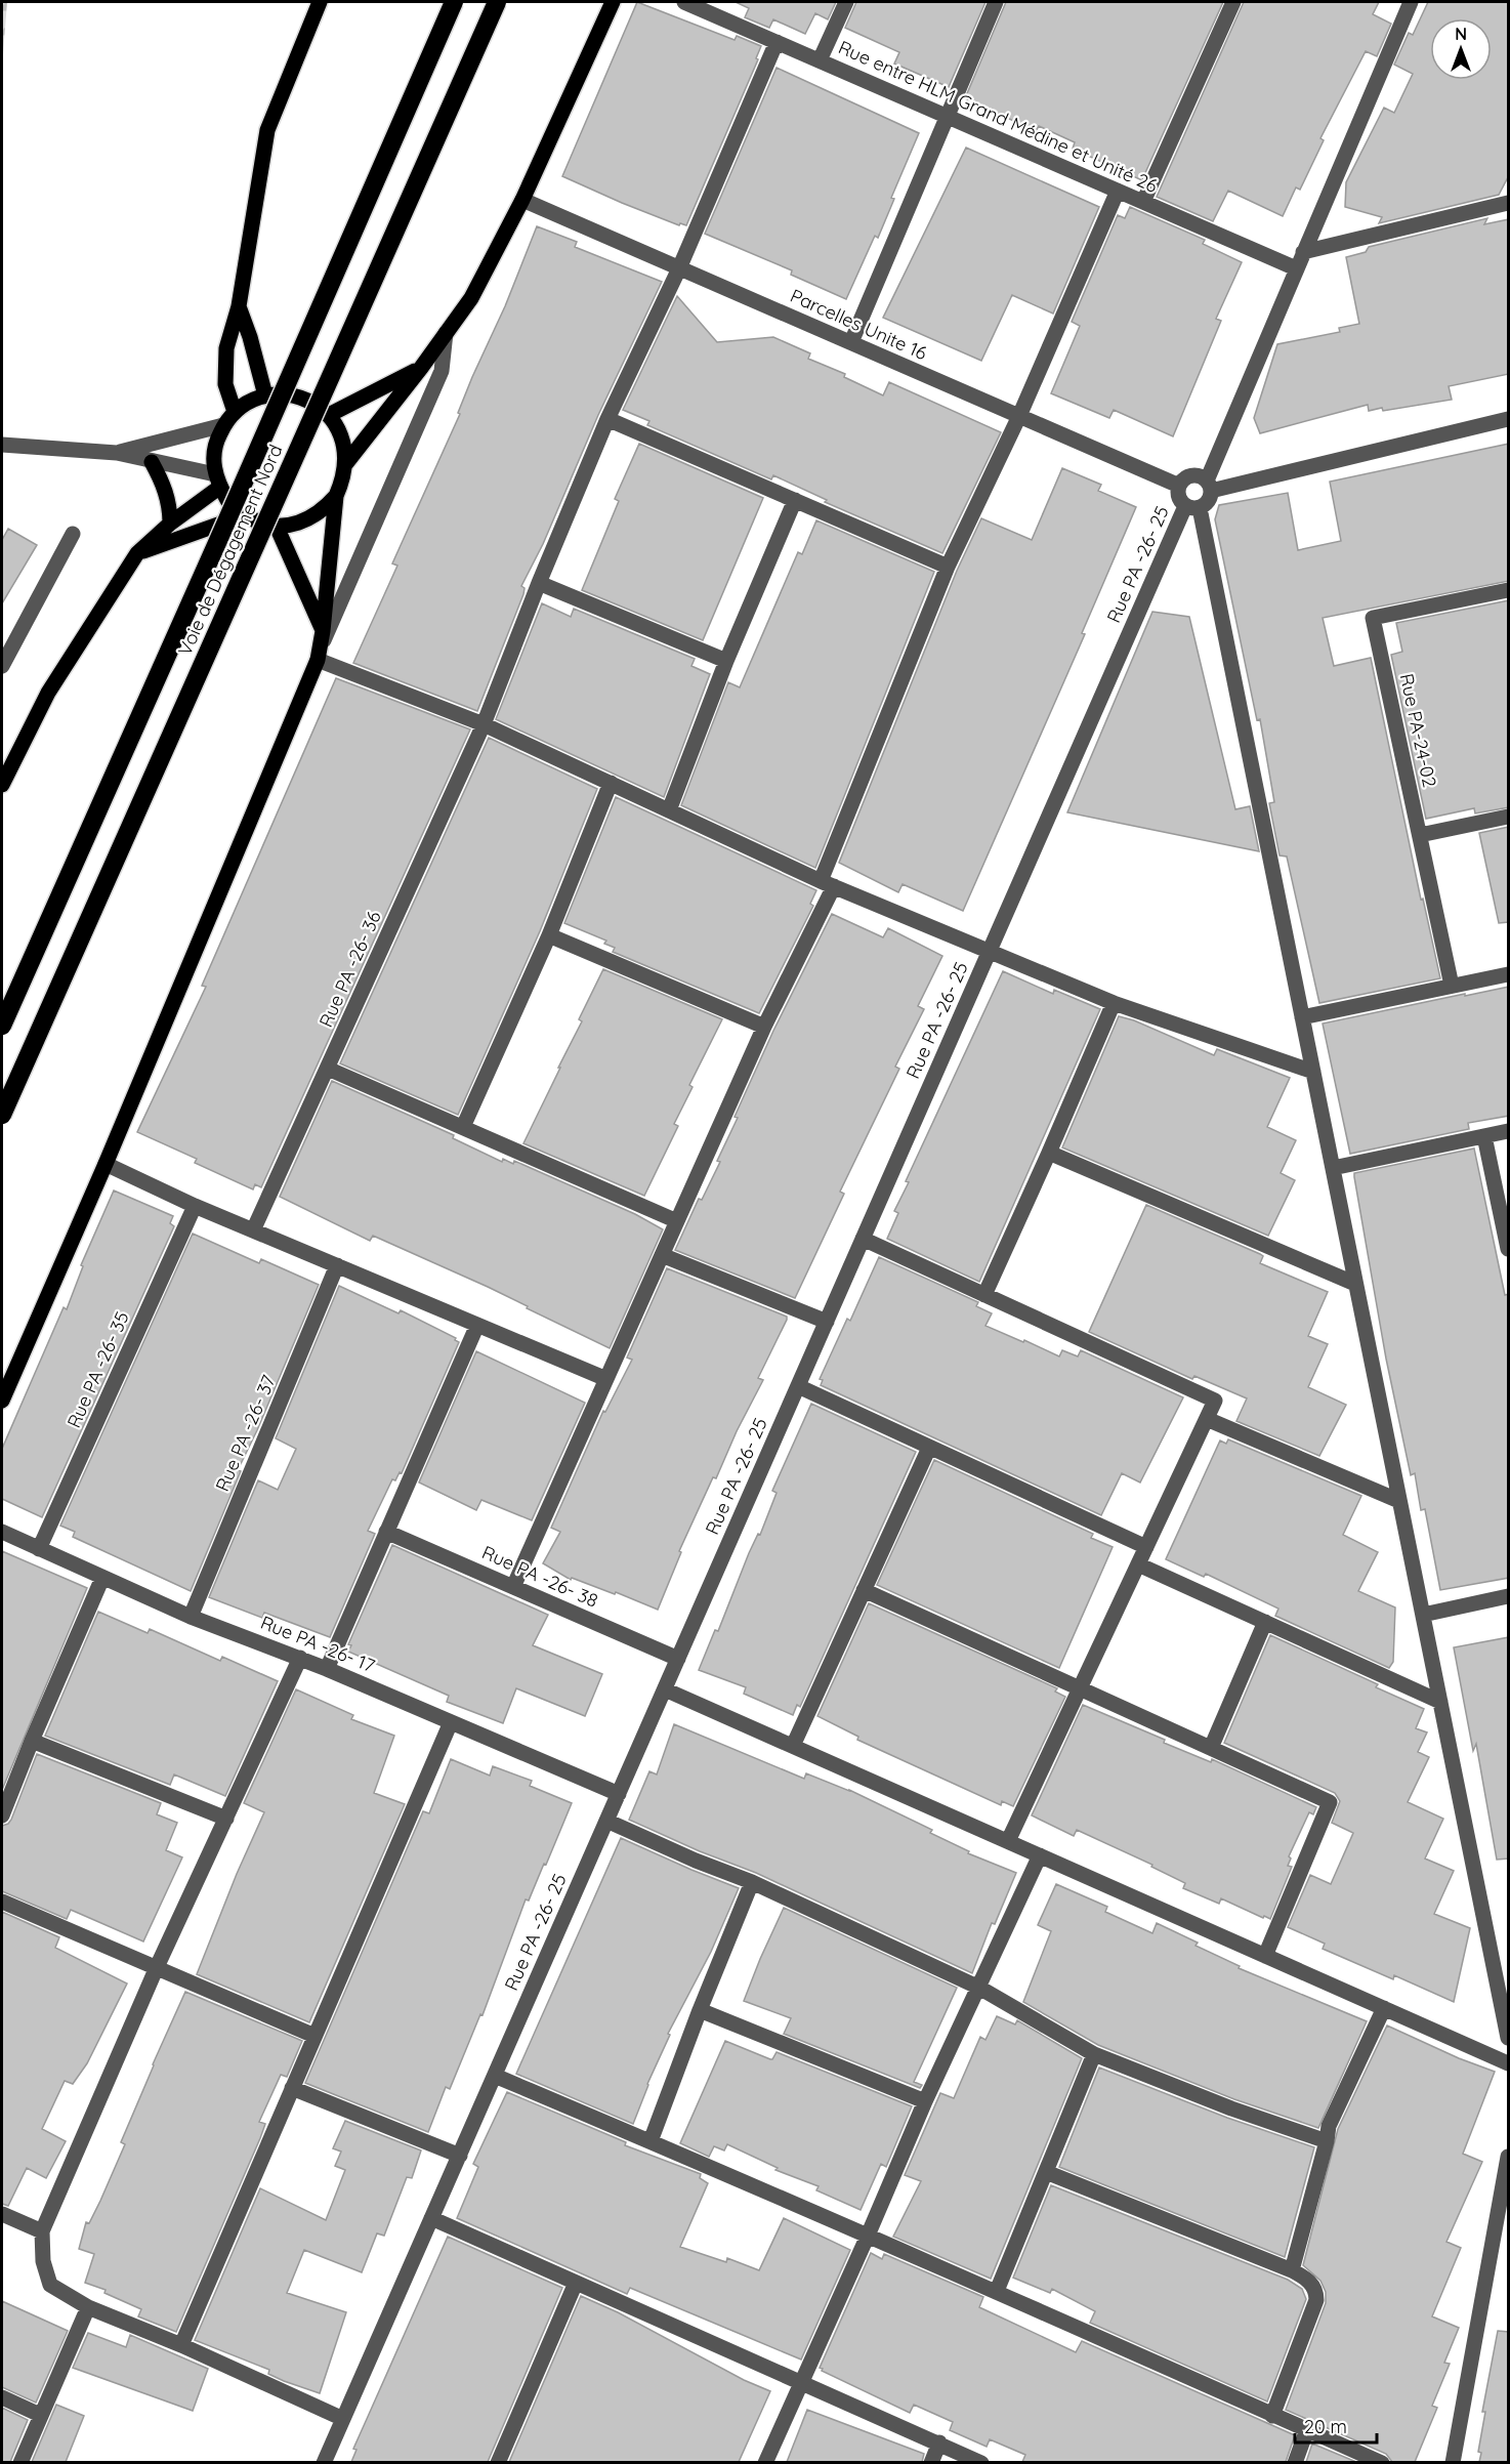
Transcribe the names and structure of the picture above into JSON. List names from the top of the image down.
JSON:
{
  "streets": {
    "highway": ["Voie de Dégagement Nord"],
    "street": [
      "Rue entre HLM Grand Médine et Unité 26",
      "Parcelles Unite 16",
      "Rue PA -26- 25",
      "Rue PA-24-02",
      "Rue PA -26- 36",
      "Rue PA -26- 35",
      "Rue PA -26- 37",
      "Rue PA -26- 38",
      "Rue PA -26- 17"
    ]
  },
  "crossings": [
    ["Rue entre HLM Grand Médine et Unité 26", "Rue PA -26- 36"],
    ["Parcelles Unite 16", "Rue PA -26- 25"],
    ["Parcelles Unite 16", "Rue PA -26- 36"],
    ["Rue PA -26- 25", "Rue PA -26- 38"],
    ["Rue PA -26- 25", "Rue PA -26- 17"],
    ["Rue PA -26- 35", "Rue PA -26- 17"],
    ["Rue PA -26- 37", "Rue PA -26- 17"]
  ],
  "scale_bar": "20 m",
  "north": "top"
}
